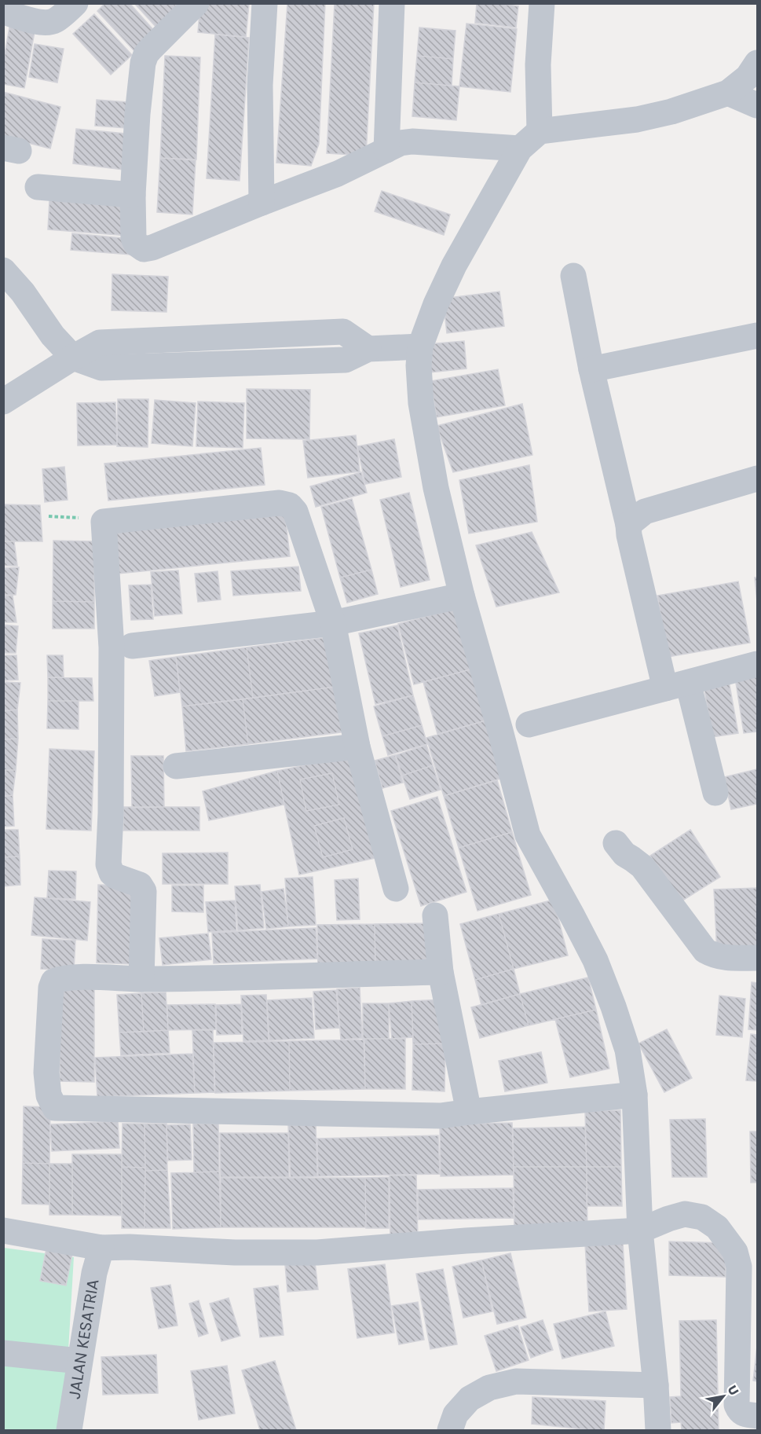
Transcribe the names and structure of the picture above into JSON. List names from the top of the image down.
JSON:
{
  "streets": {
    "street": ["JALAN KESATRIA"]
  },
  "north": "top right"
}
